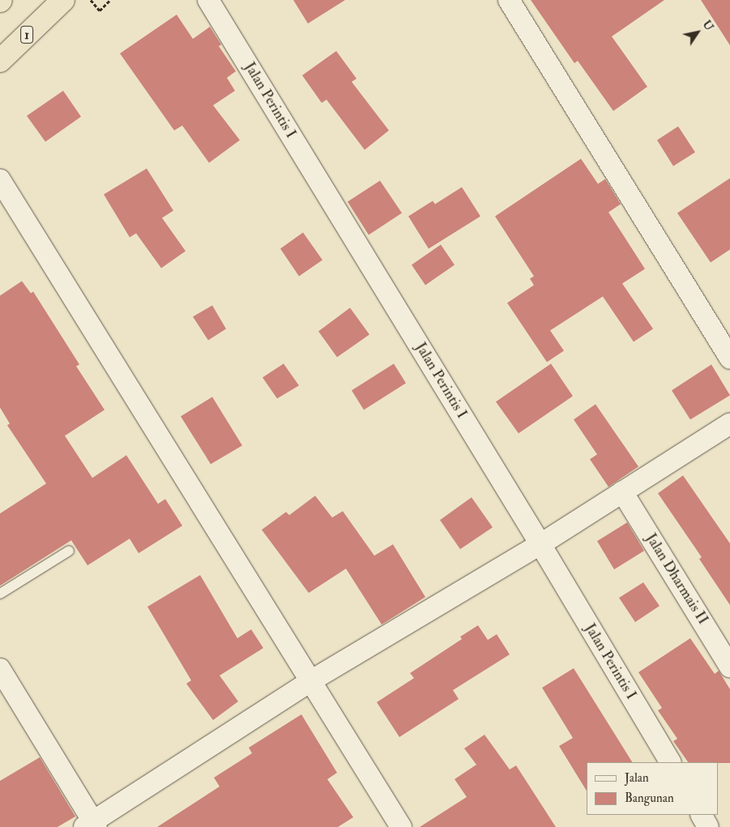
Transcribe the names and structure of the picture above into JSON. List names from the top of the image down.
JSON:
{
  "streets": {
    "highway": ["1"],
    "street": ["Jalan Perintis I", "Jalan Dharmais II"]
  },
  "legend": ["Jalan", "Bangunan"],
  "north": "top right"
}
